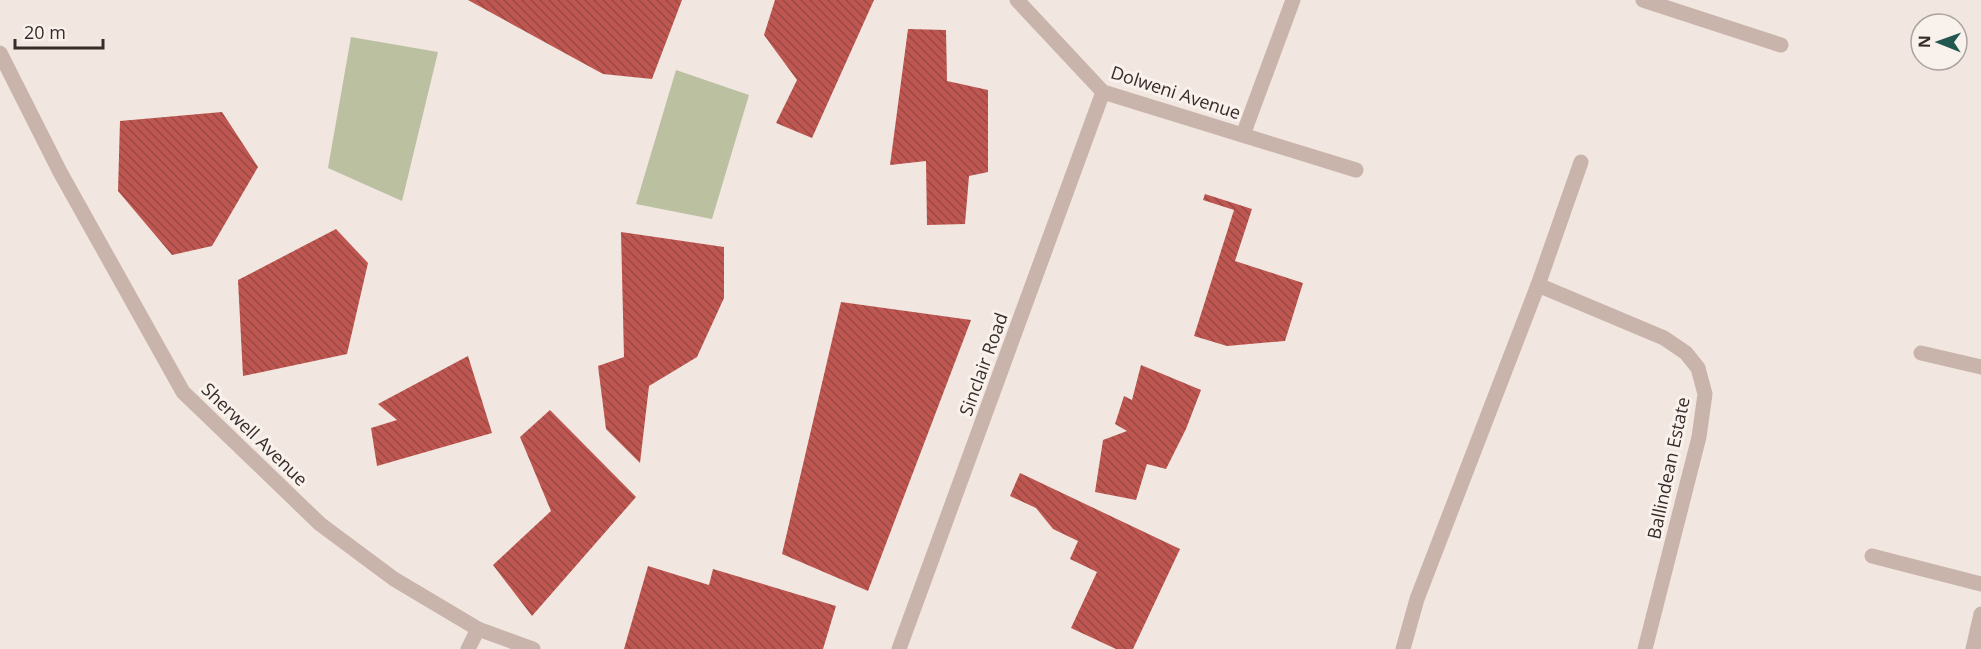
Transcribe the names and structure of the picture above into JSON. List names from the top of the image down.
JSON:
{
  "streets": {
    "street": [
      "Dolweni Avenue",
      "Sinclair Road",
      "Sherwell Avenue",
      "Ballindean Estate"
    ]
  },
  "crossings": [
    ["Dolweni Avenue", "Sinclair Road"]
  ],
  "scale_bar": "20 m",
  "north": "left"
}
